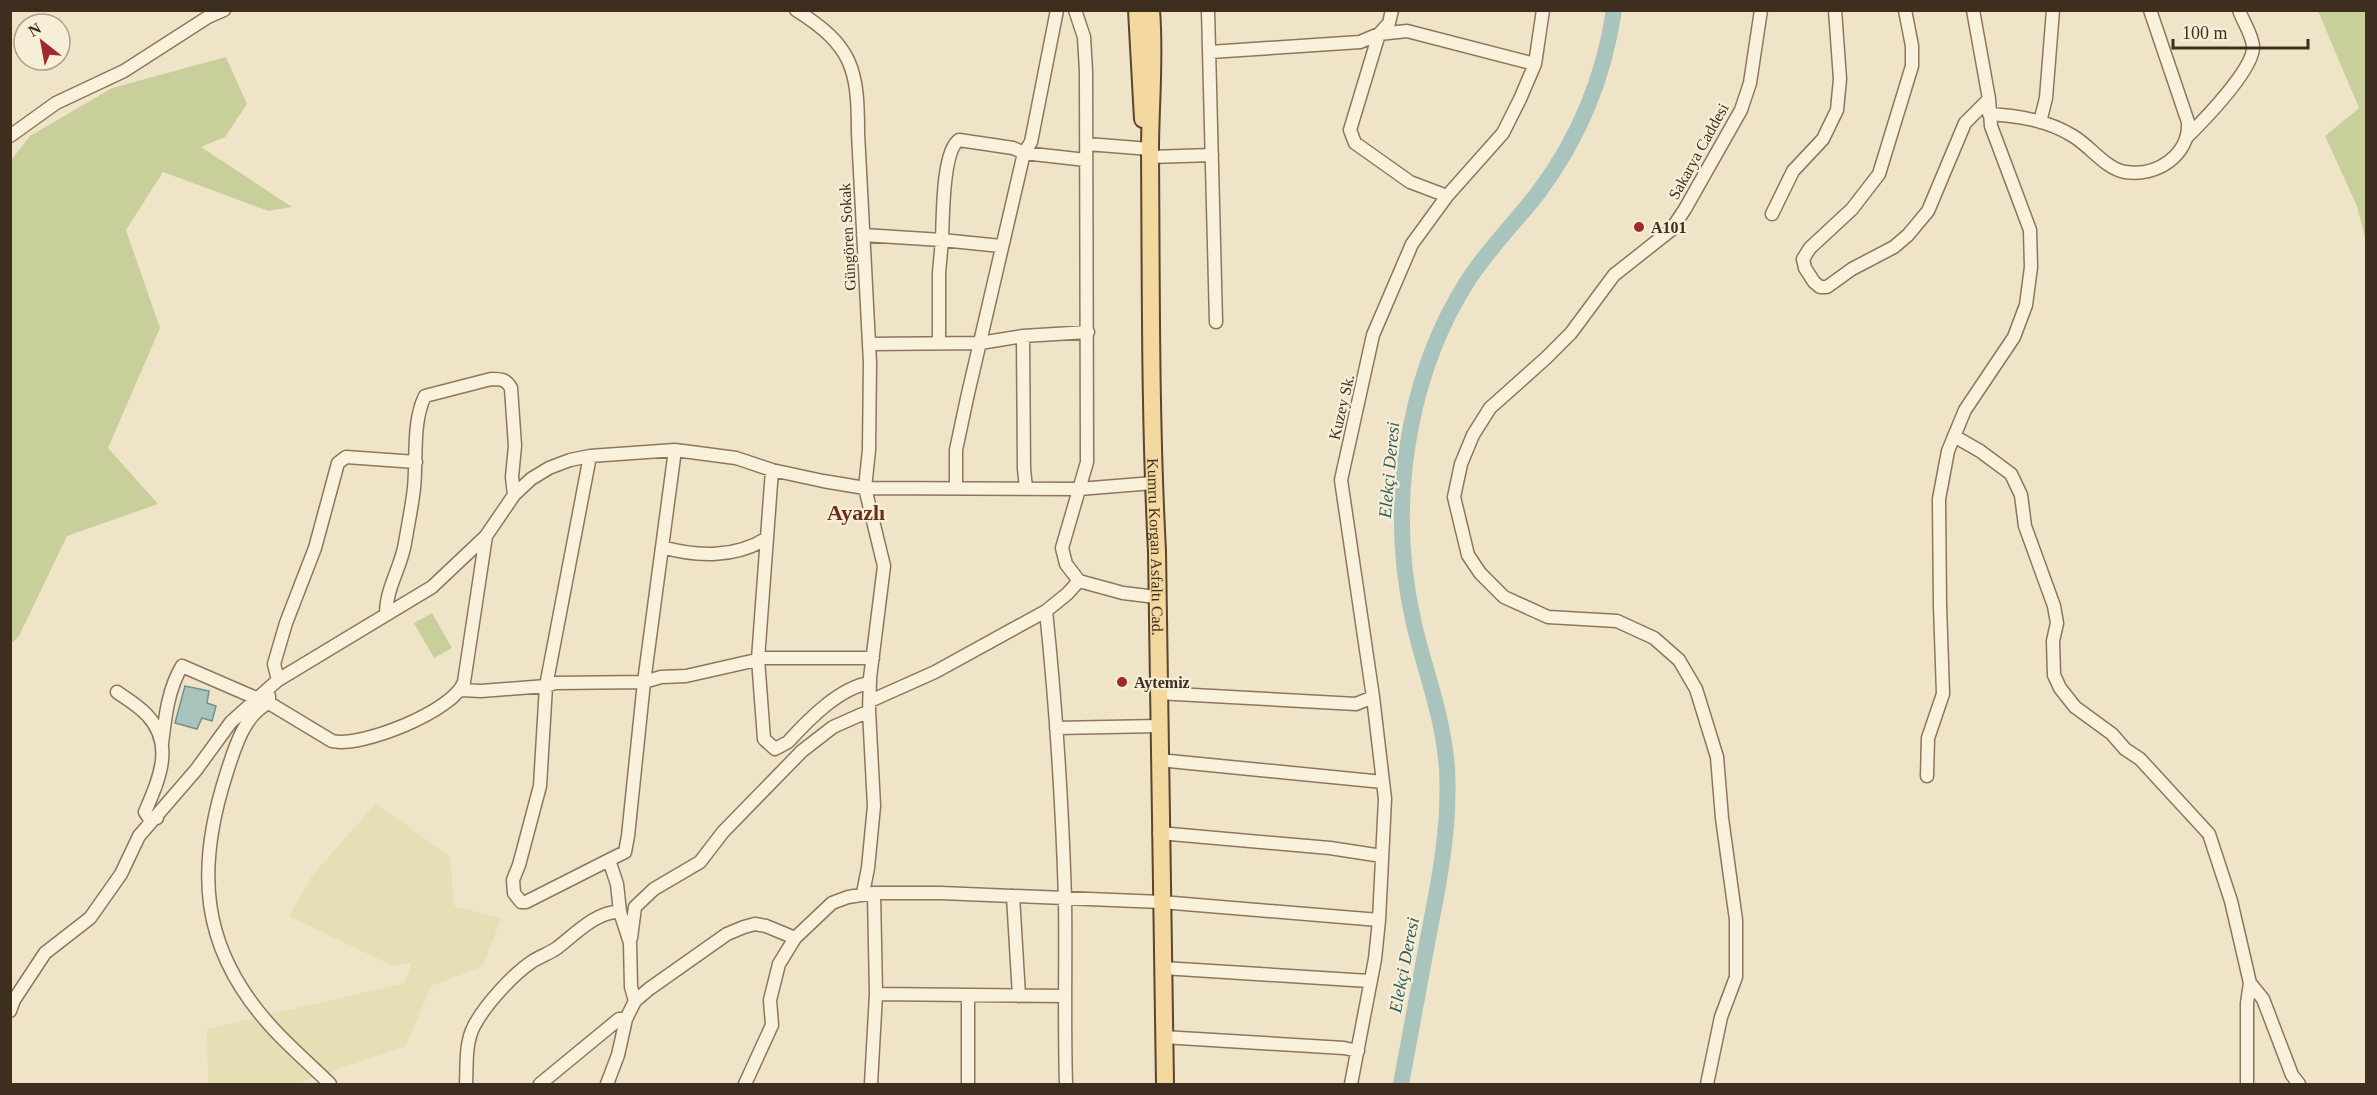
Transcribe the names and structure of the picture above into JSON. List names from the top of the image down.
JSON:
{
  "streets": {
    "main road": ["Kumru Korgan Asfaltı Cad."],
    "street": ["Sakarya Caddesi", "Güngören Sokak", "Kuzey Sk."]
  },
  "districts": ["Ayazlı"],
  "water": ["Elekçi Deresi"],
  "places": ["A101", "Aytemiz"],
  "scale_bar": "100 m",
  "north": "top left"
}
